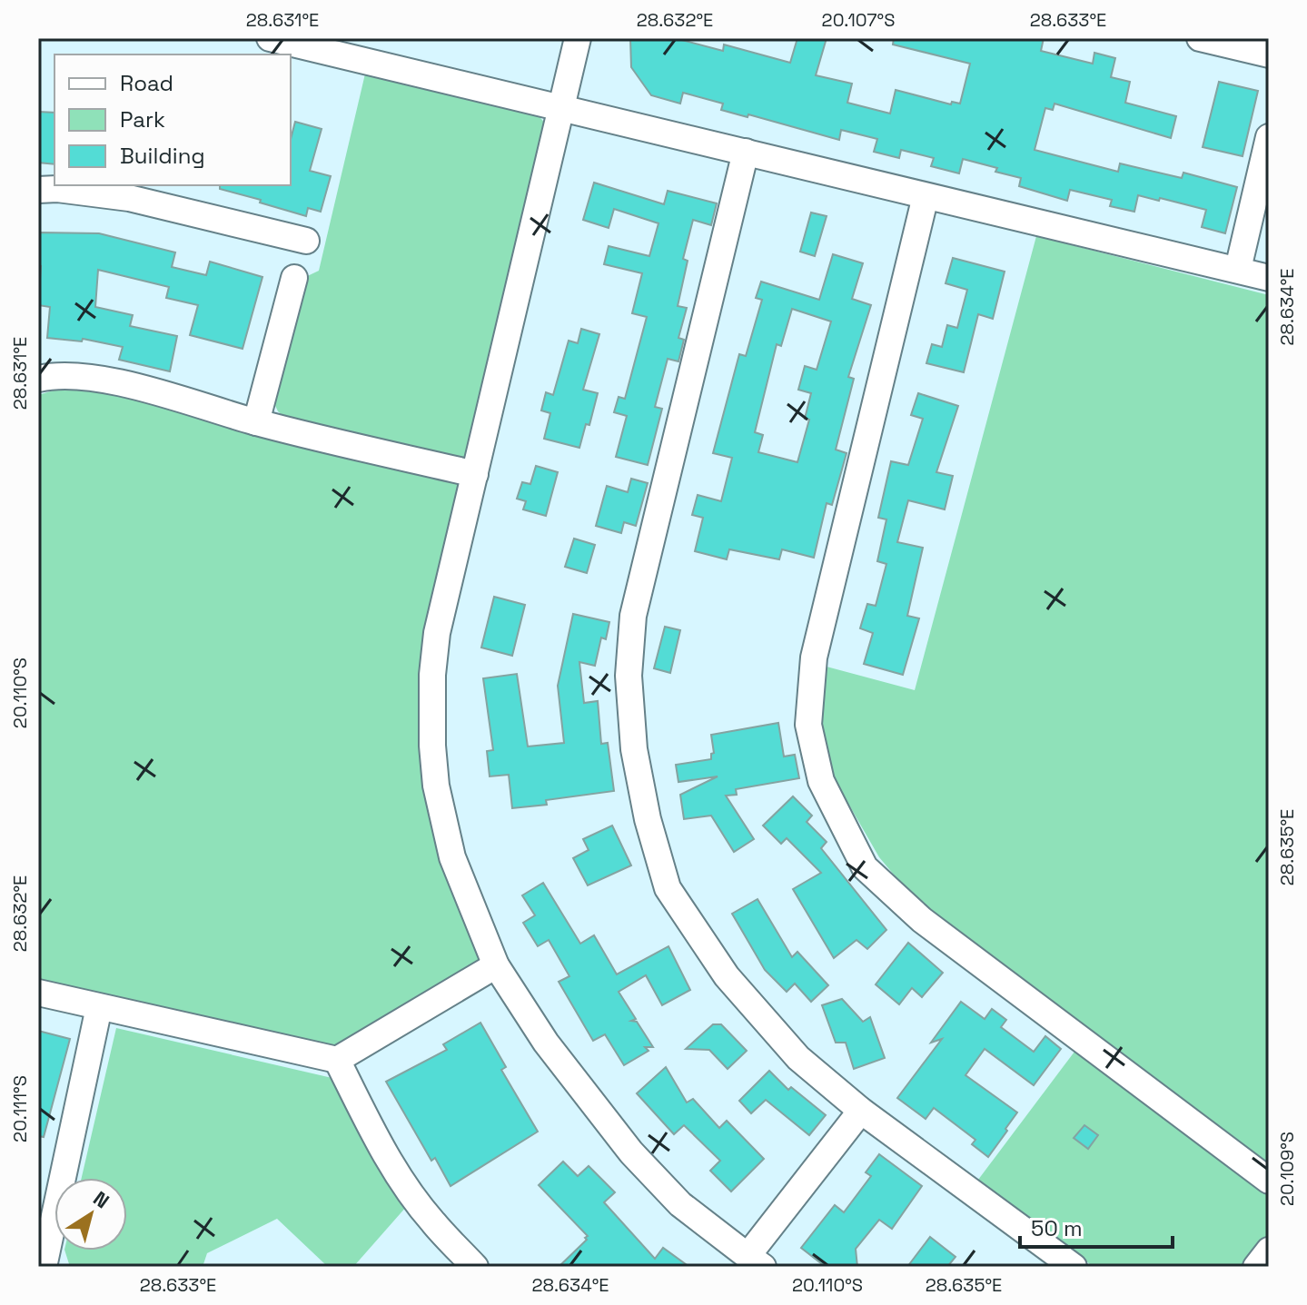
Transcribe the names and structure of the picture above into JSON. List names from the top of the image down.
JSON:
{
  "legend": ["Road", "Park", "Building"],
  "scale_bar": "50 m",
  "north": "top right",
  "coordinates": [
    "28.631°E",
    "28.632°E",
    "20.107°S",
    "28.633°E",
    "28.634°E",
    "20.110°S",
    "28.635°E",
    "20.111°S",
    "20.109°S"
  ]
}
